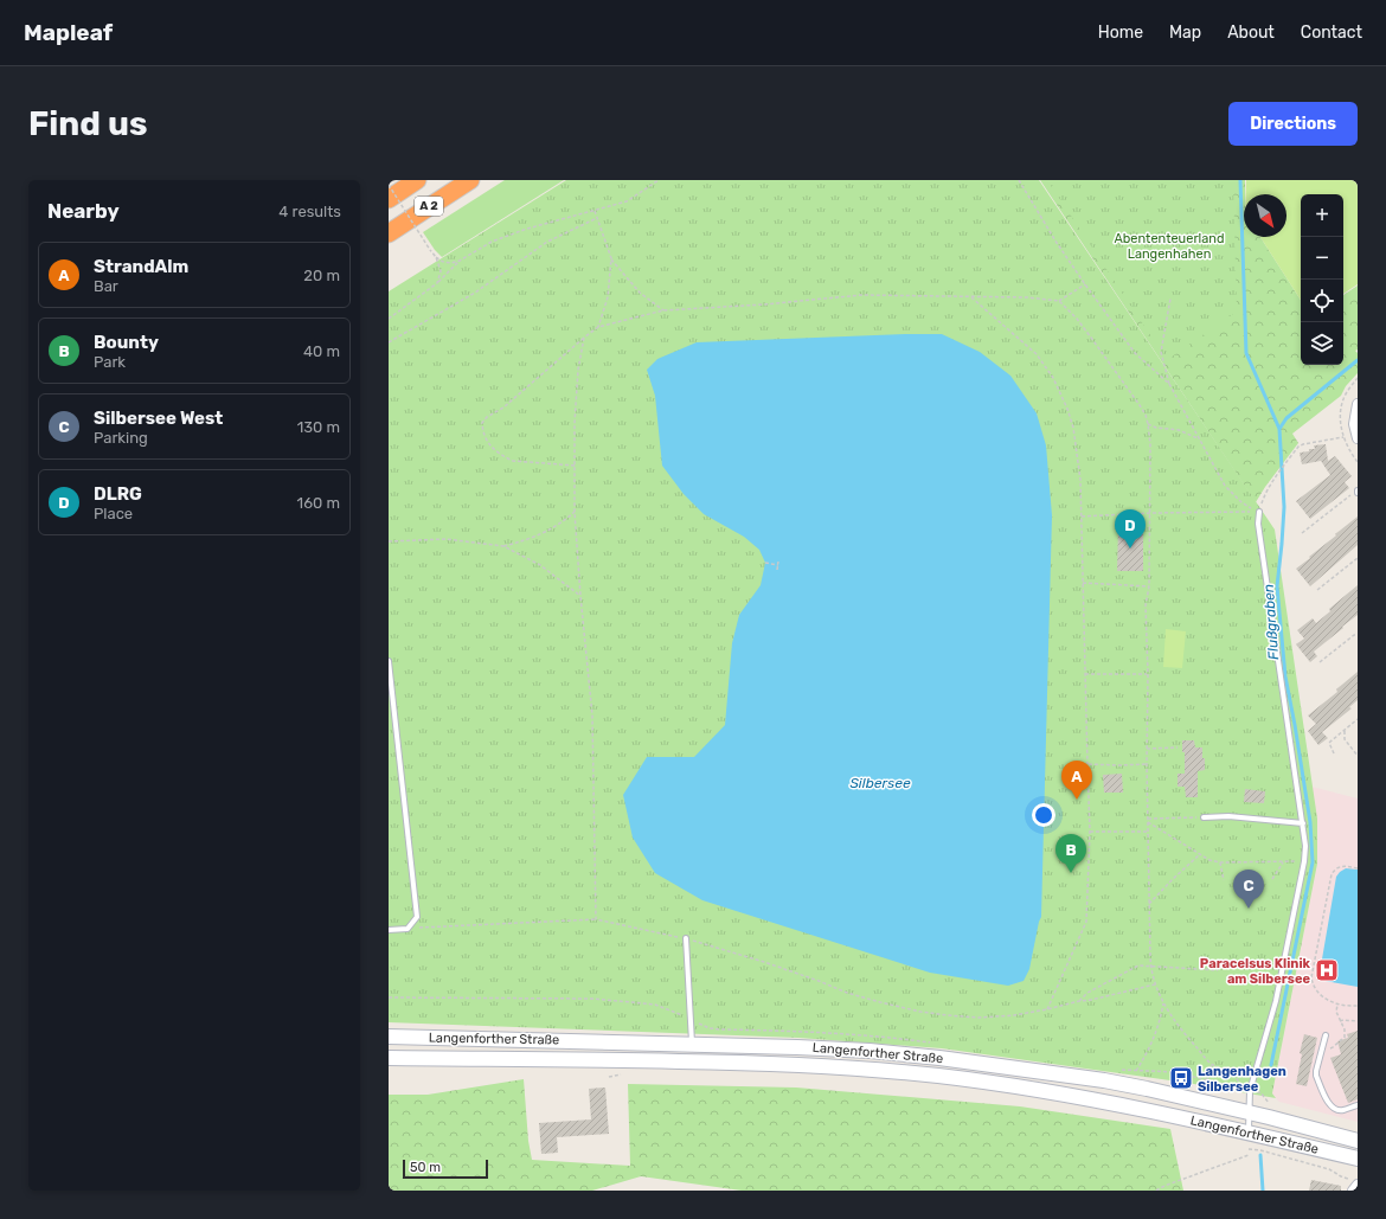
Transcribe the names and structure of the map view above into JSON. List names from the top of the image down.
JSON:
{
  "streets": {
    "highway": ["A 2"],
    "main road": ["Langenforther Straße"]
  },
  "water": ["Flußgraben", "Silbersee"],
  "parks": ["Abententeuerland Langenhahen"],
  "places": {
    "hospital": ["Paracelsus Klinik am Silbersee"],
    "bus stop": ["Langenhagen Silbersee"]
  },
  "scale_bar": "50 m",
  "north": "bottom right",
  "page": {
    "header": "Mapleaf",
    "nav": [
      "Home",
      "Map",
      "About",
      "Contact"
    ],
    "buttons": "Directions",
    "title": "Find us",
    "heading": ["Nearby", "4 results"],
    "map_buttons": ["+", "−"],
    "list": [
      {
        "mark": "A",
        "name": "StrandAlm",
        "note": "Bar",
        "value": "20 m"
      },
      {
        "mark": "B",
        "name": "Bounty",
        "note": "Park",
        "value": "40 m"
      },
      {
        "mark": "C",
        "name": "Silbersee West",
        "note": "Parking",
        "value": "130 m"
      },
      {
        "mark": "D",
        "name": "DLRG",
        "note": "Place",
        "value": "160 m"
      }
    ],
    "pins": [
      "D",
      "A",
      "B",
      "C"
    ],
    "scale": "50 m"
  }
}
